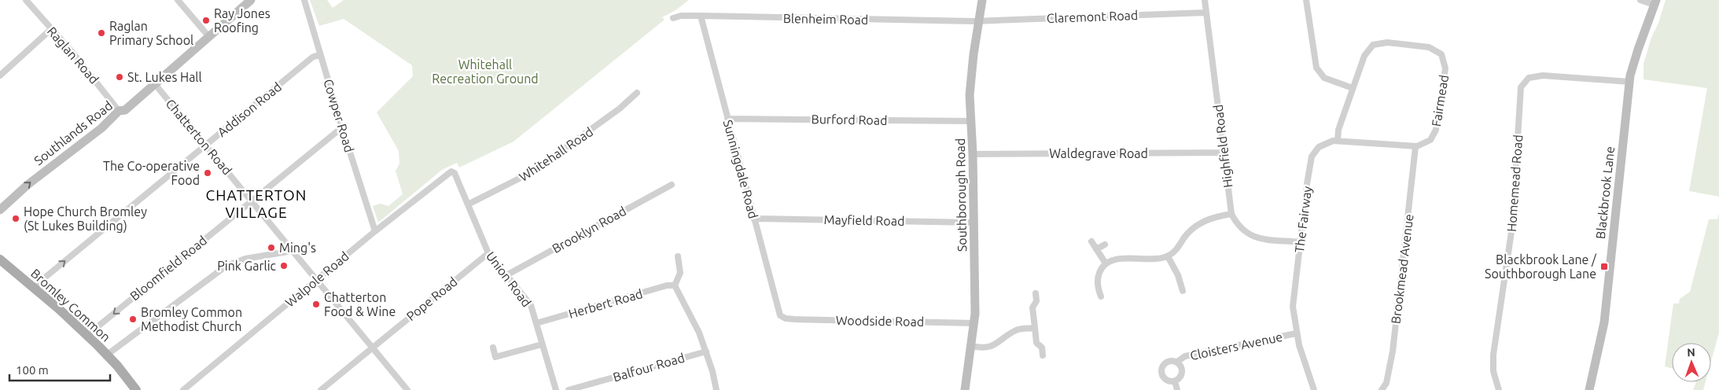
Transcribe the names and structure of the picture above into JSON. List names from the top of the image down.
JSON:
{
  "streets": {
    "main road": ["Bromley Common"],
    "street": [
      "Claremont Road",
      "Blenheim Road",
      "Raglan Road",
      "Fairmead",
      "Addison Road",
      "Cowper Road",
      "Burford Road",
      "Southlands Road",
      "Chatterton Road",
      "Highfield Road",
      "Waldegrave Road",
      "Whitehall Road",
      "Sunningdale Road",
      "Homemead Road",
      "Blackbrook Lane",
      "Southborough Road",
      "The Fairway",
      "Mayfield Road",
      "Brooklyn Road",
      "Bloomfield Road",
      "Brookmead Avenue",
      "Walpole Road",
      "Union Road",
      "Pope Road",
      "Herbert Road",
      "Woodside Road",
      "Cloisters Avenue",
      "Balfour Road"
    ]
  },
  "crossings": [
    ["Claremont Road", "Blenheim Road"],
    ["Claremont Road", "Highfield Road"],
    ["Claremont Road", "Southborough Road"],
    ["Blenheim Road", "Sunningdale Road"],
    ["Blenheim Road", "Southborough Road"],
    ["Raglan Road", "Southlands Road"],
    ["Fairmead", "The Fairway"],
    ["Fairmead", "Brookmead Avenue"],
    ["Addison Road", "Cowper Road"],
    ["Addison Road", "Chatterton Road"],
    ["Addison Road", "Bromley Common"],
    ["Cowper Road", "Bloomfield Road"],
    ["Cowper Road", "Walpole Road"],
    ["Burford Road", "Sunningdale Road"],
    ["Burford Road", "Southborough Road"],
    ["Southlands Road", "Chatterton Road"],
    ["Chatterton Road", "Bloomfield Road"],
    ["Chatterton Road", "Walpole Road"],
    ["Chatterton Road", "Pope Road"],
    ["Highfield Road", "Waldegrave Road"],
    ["Highfield Road", "The Fairway"],
    ["Waldegrave Road", "Southborough Road"],
    ["Whitehall Road", "Union Road"],
    ["Sunningdale Road", "Mayfield Road"],
    ["Sunningdale Road", "Woodside Road"],
    ["Homemead Road", "Blackbrook Lane"],
    ["Southborough Road", "Mayfield Road"],
    ["Southborough Road", "Woodside Road"],
    ["The Fairway", "Brookmead Avenue"],
    ["The Fairway", "Cloisters Avenue"],
    ["Brooklyn Road", "Union Road"],
    ["Bloomfield Road", "Bromley Common"],
    ["Walpole Road", "Union Road"],
    ["Union Road", "Pope Road"],
    ["Union Road", "Herbert Road"]
  ],
  "one_way": ["Addison Road", "Southlands Road"],
  "districts": ["CHATTERTON VILLAGE"],
  "parks": ["Whitehall Recreation Ground"],
  "places": {
    "other": [
      "Ray Jones Roofing",
      "Raglan Primary School",
      "St. Lukes Hall",
      "The Co-operative Food",
      "Hope Church Bromley (St Lukes Building)",
      "Ming's",
      "Pink Garlic",
      "Chatterton Food & Wine",
      "Bromley Common Methodist Church"
    ],
    "transit": ["Blackbrook Lane / Southborough Lane"]
  },
  "scale_bar": "100 m",
  "north": "top"
}
